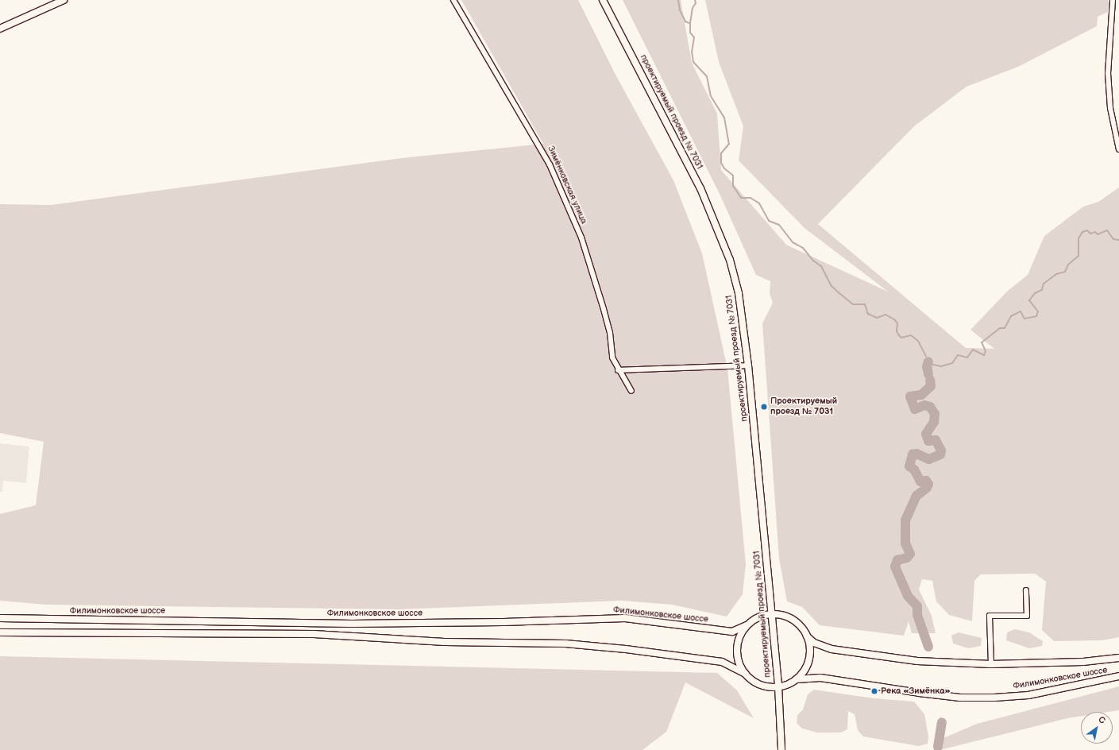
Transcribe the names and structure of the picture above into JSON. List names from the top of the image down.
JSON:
{
  "streets": {
    "main road": ["проектируемый проезд № 7031", "Филимонковское шоссе"],
    "street": ["Зимёнковская улица"]
  },
  "crossings": [
    ["проектируемый проезд № 7031", "Филимонковское шоссе"]
  ],
  "places": ["Проектируемый проезд № 7031", "Река «Зимёнка»"],
  "north": "top right"
}
